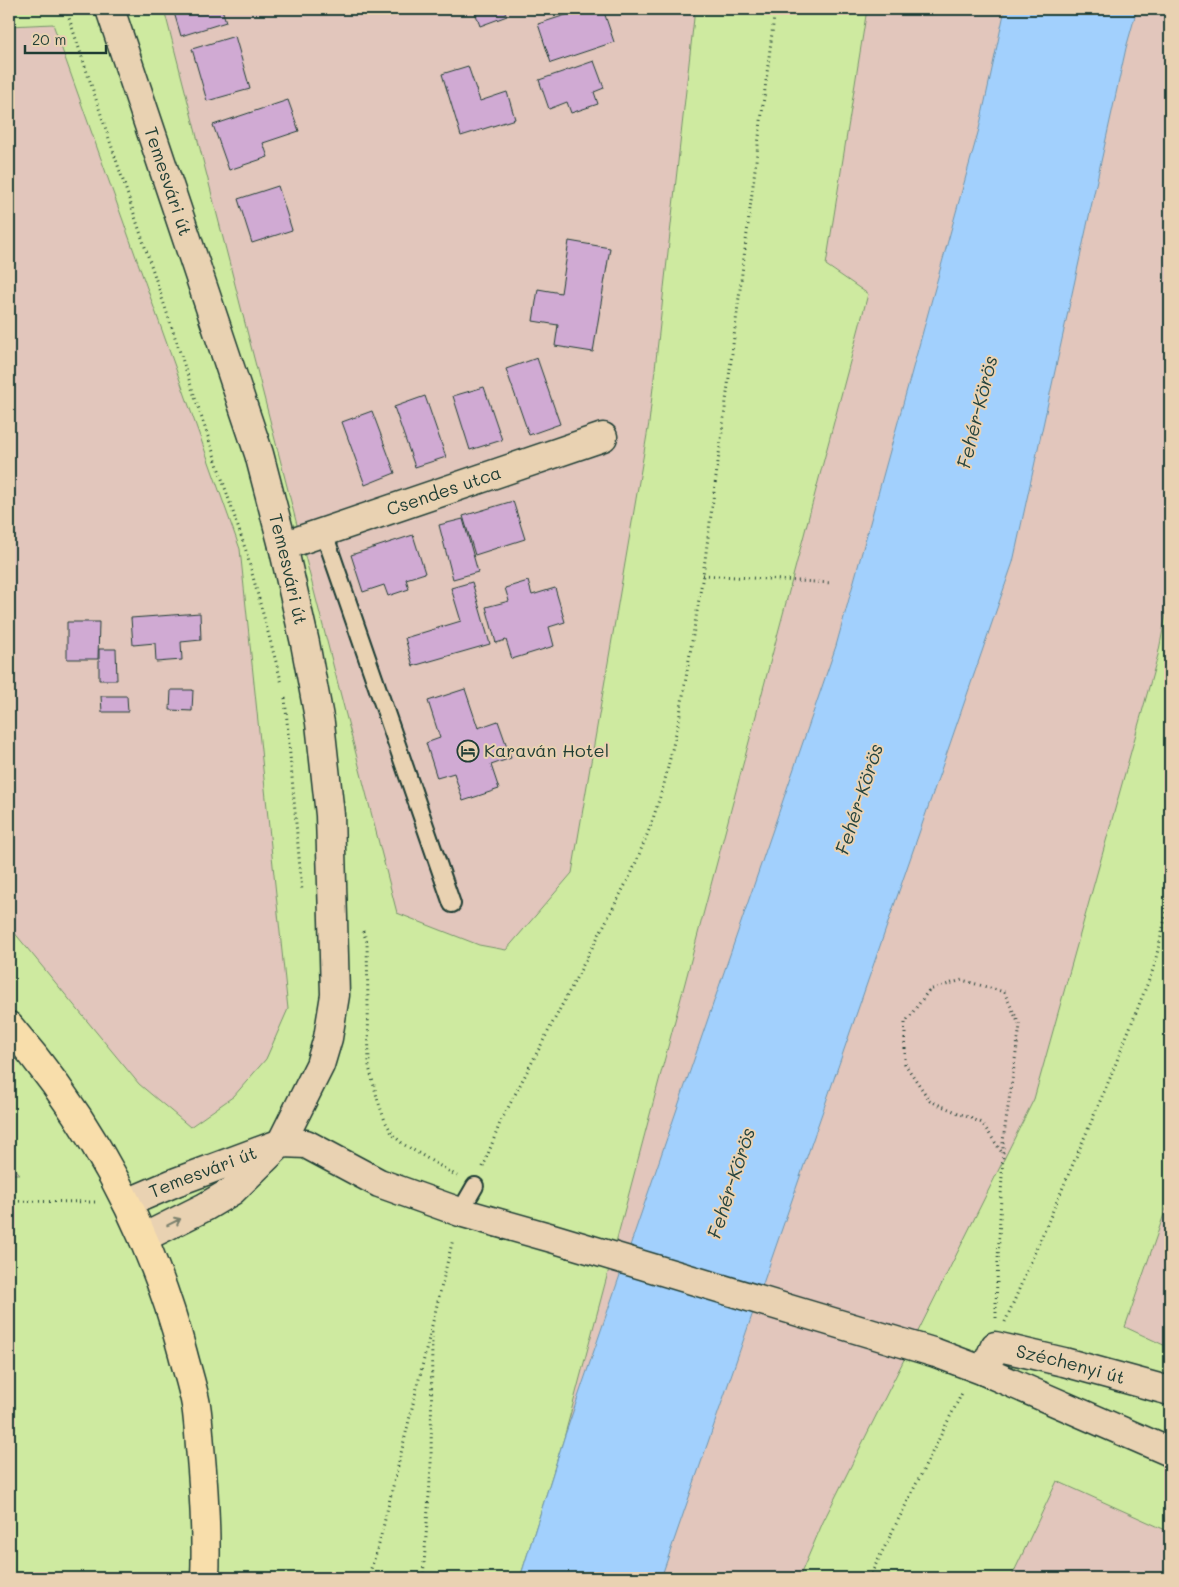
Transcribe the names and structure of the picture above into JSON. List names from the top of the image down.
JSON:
{
  "streets": {
    "street": ["Temesvári út", "Csendes utca", "Széchenyi út"]
  },
  "crossings": [
    ["Temesvári út", "Csendes utca"],
    ["Temesvári út", "Széchenyi út"]
  ],
  "water": ["Fehér-Körös"],
  "places": {
    "hotel": ["Karaván Hotel"]
  },
  "scale_bar": "20 m"
}
